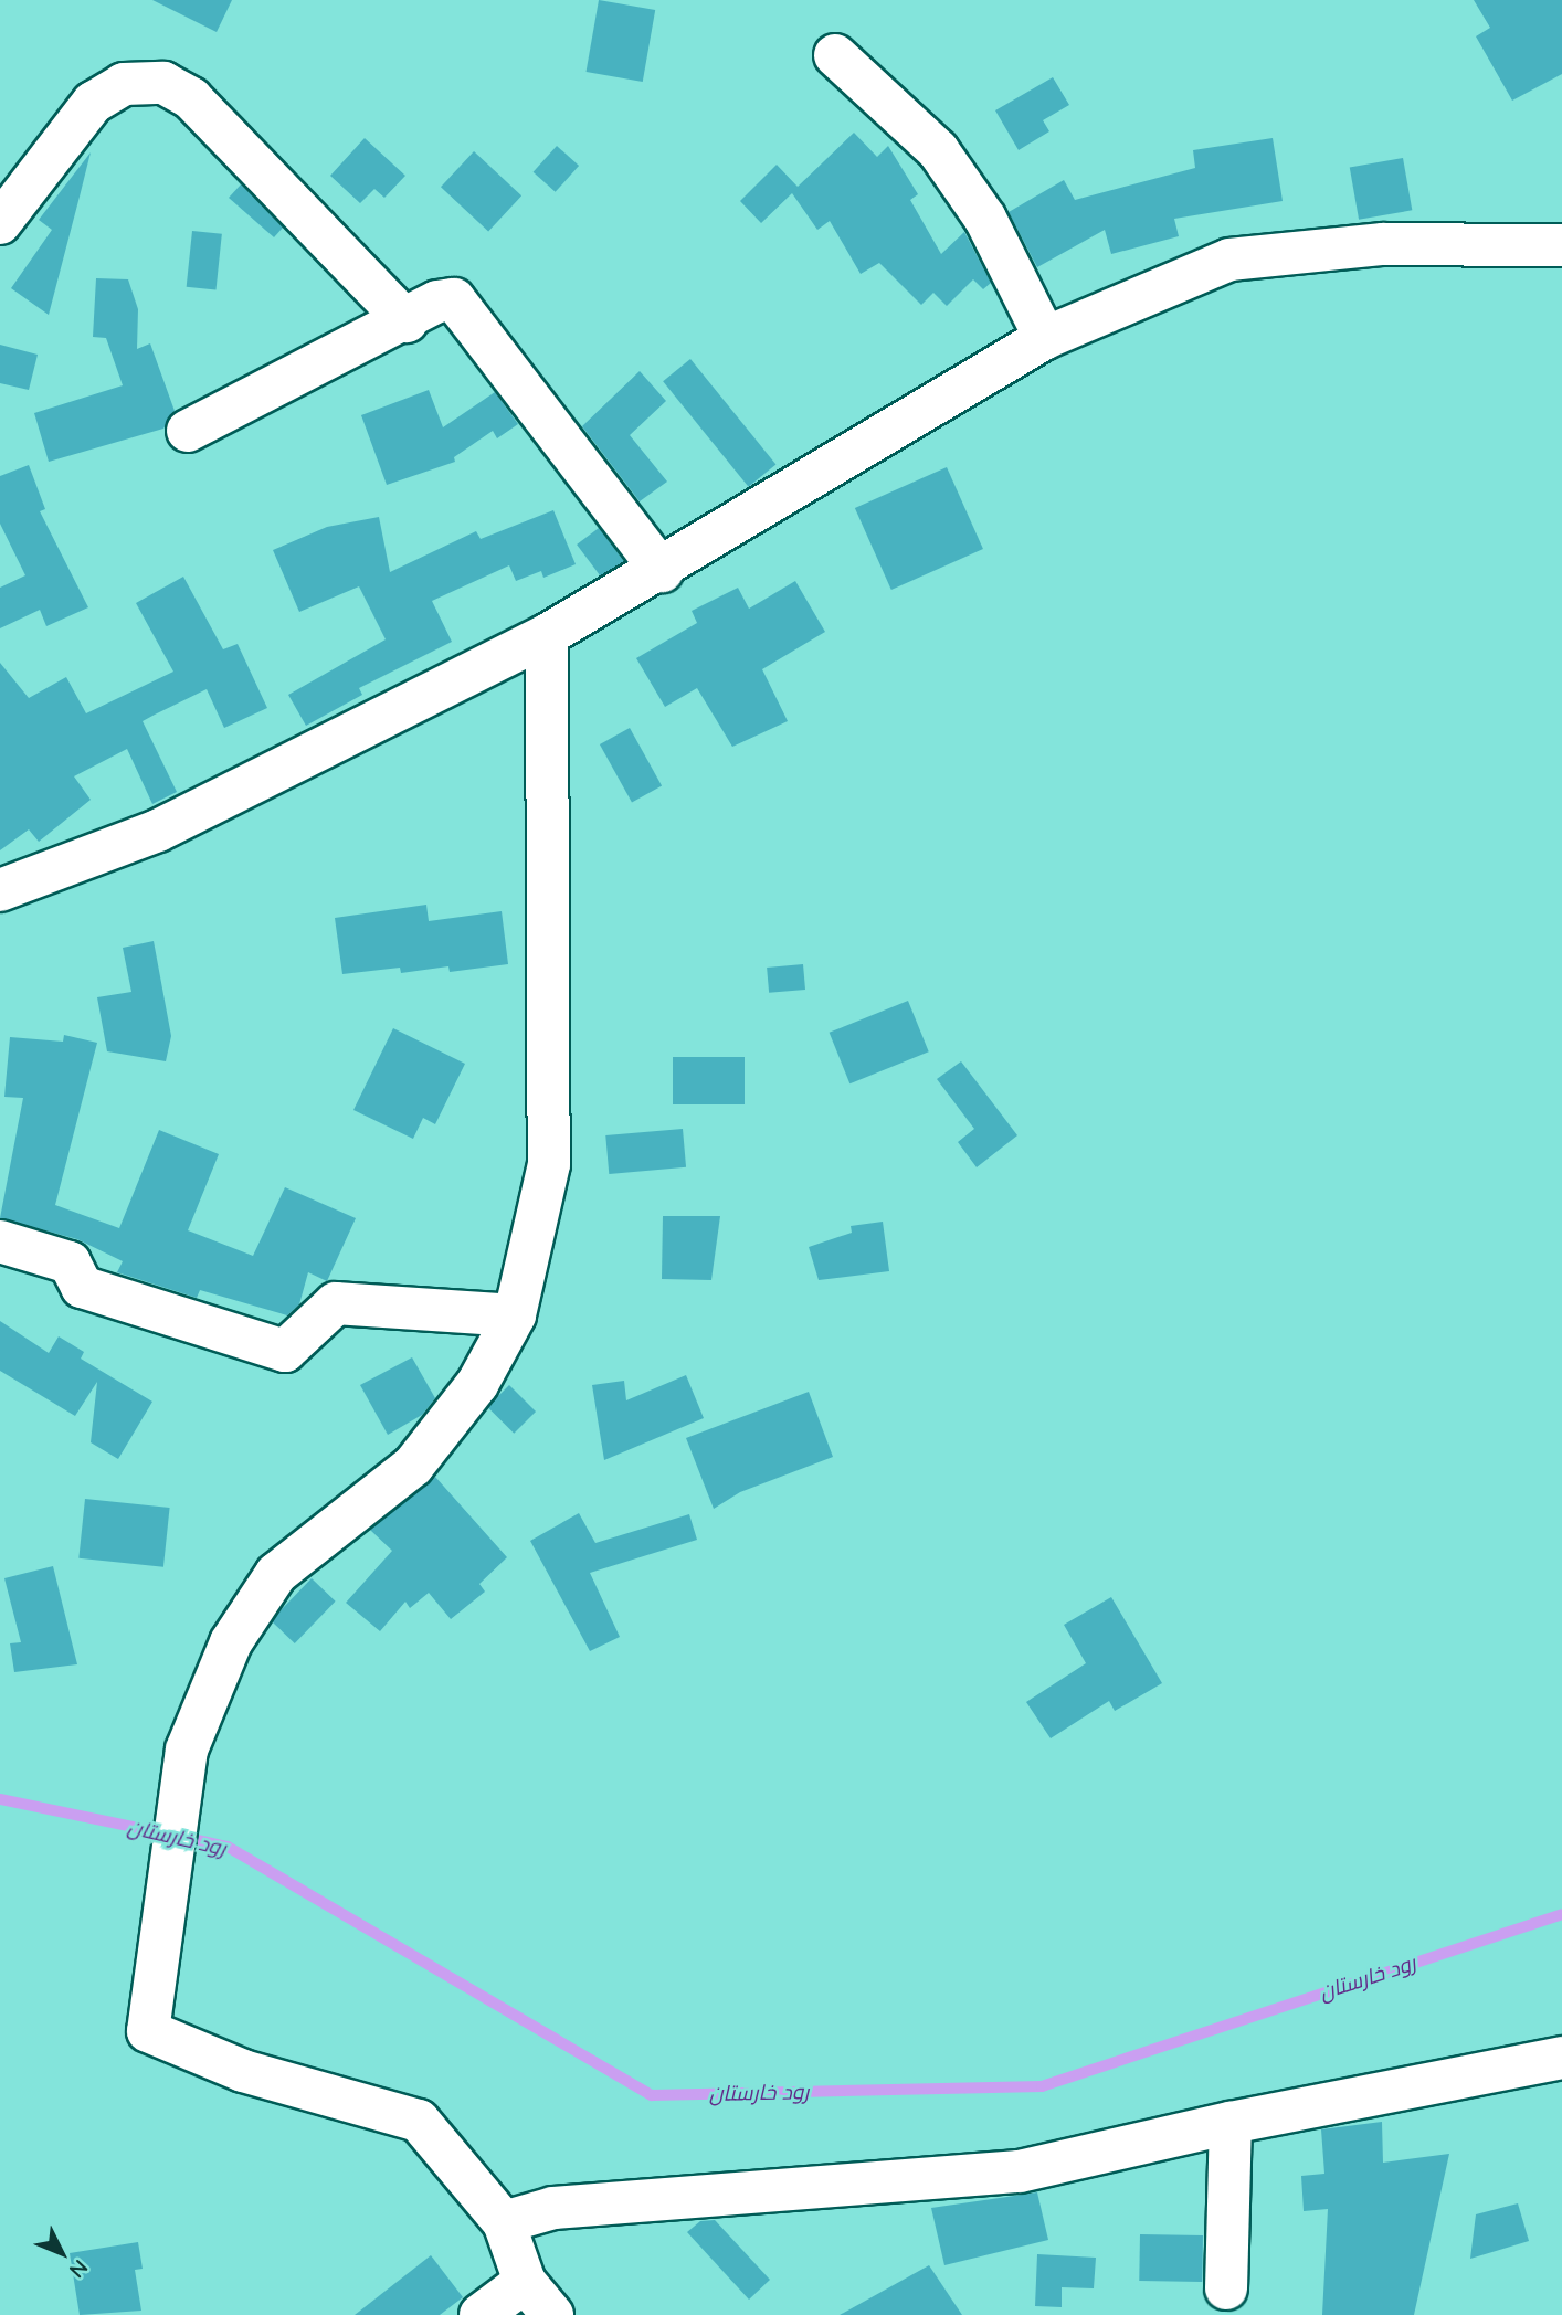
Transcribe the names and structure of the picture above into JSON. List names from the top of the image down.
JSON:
{
  "water": ["رود خارستان"],
  "north": "bottom right"
}
